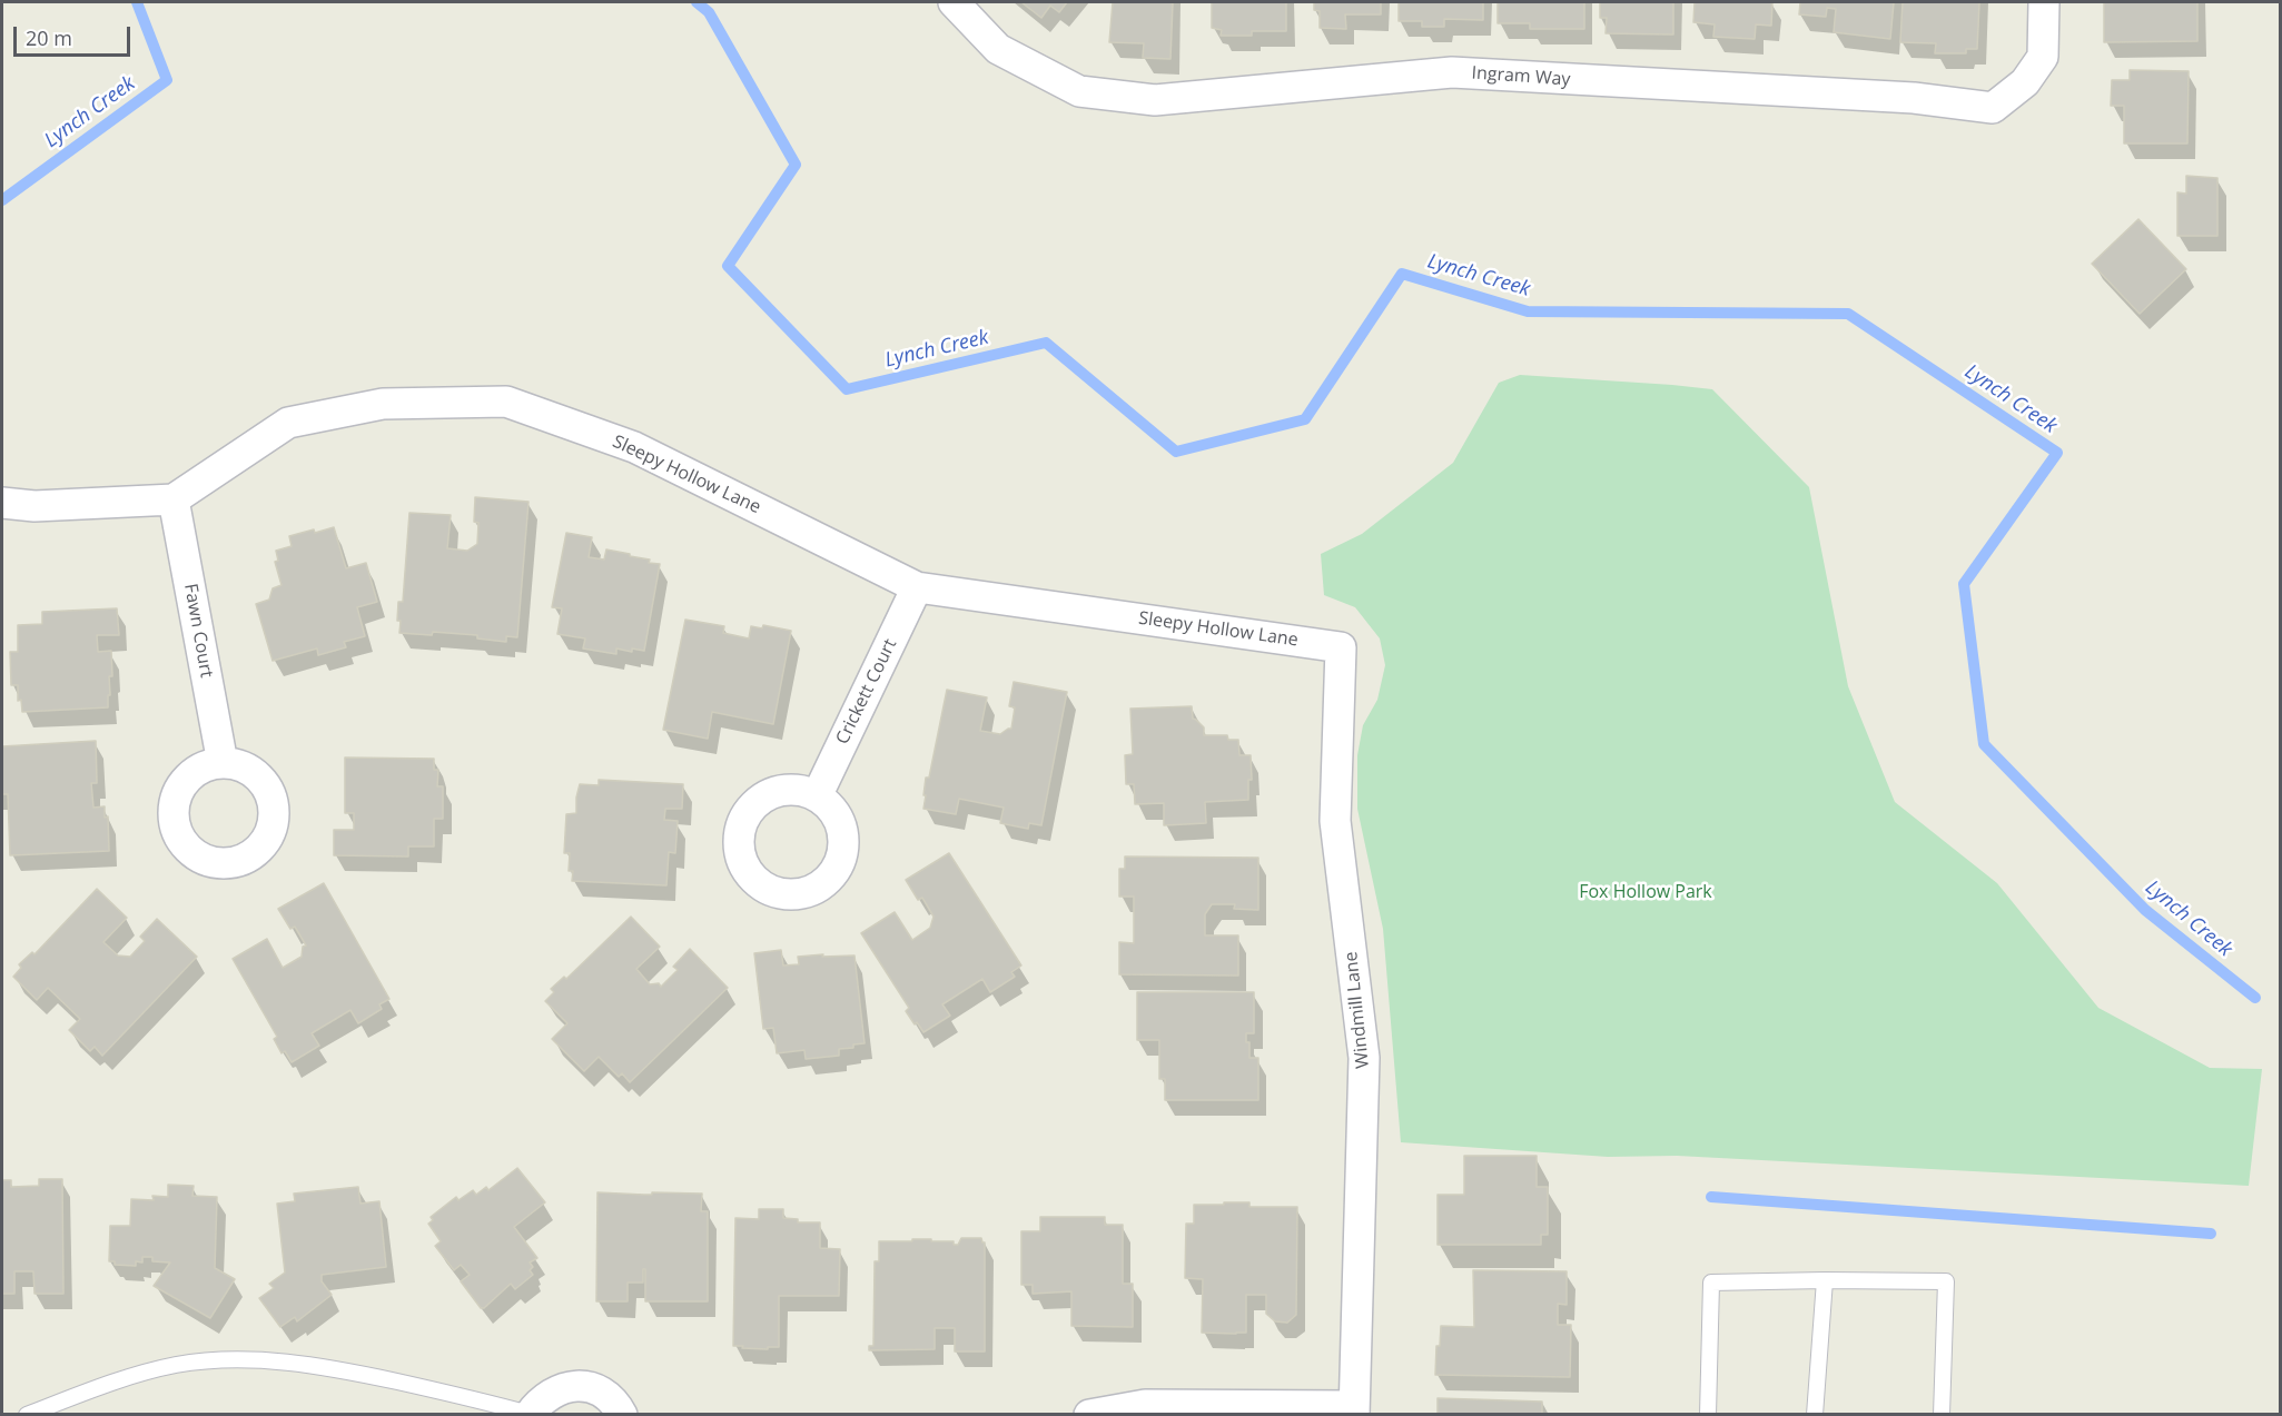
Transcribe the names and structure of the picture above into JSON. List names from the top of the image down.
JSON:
{
  "streets": {
    "street": [
      "Ingram Way",
      "Sleepy Hollow Lane",
      "Fawn Court",
      "Crickett Court",
      "Windmill Lane"
    ]
  },
  "crossings": [
    ["Sleepy Hollow Lane", "Fawn Court"],
    ["Sleepy Hollow Lane", "Crickett Court"],
    ["Sleepy Hollow Lane", "Windmill Lane"]
  ],
  "water": ["Lynch Creek"],
  "parks": ["Fox Hollow Park"],
  "scale_bar": "20 m"
}
